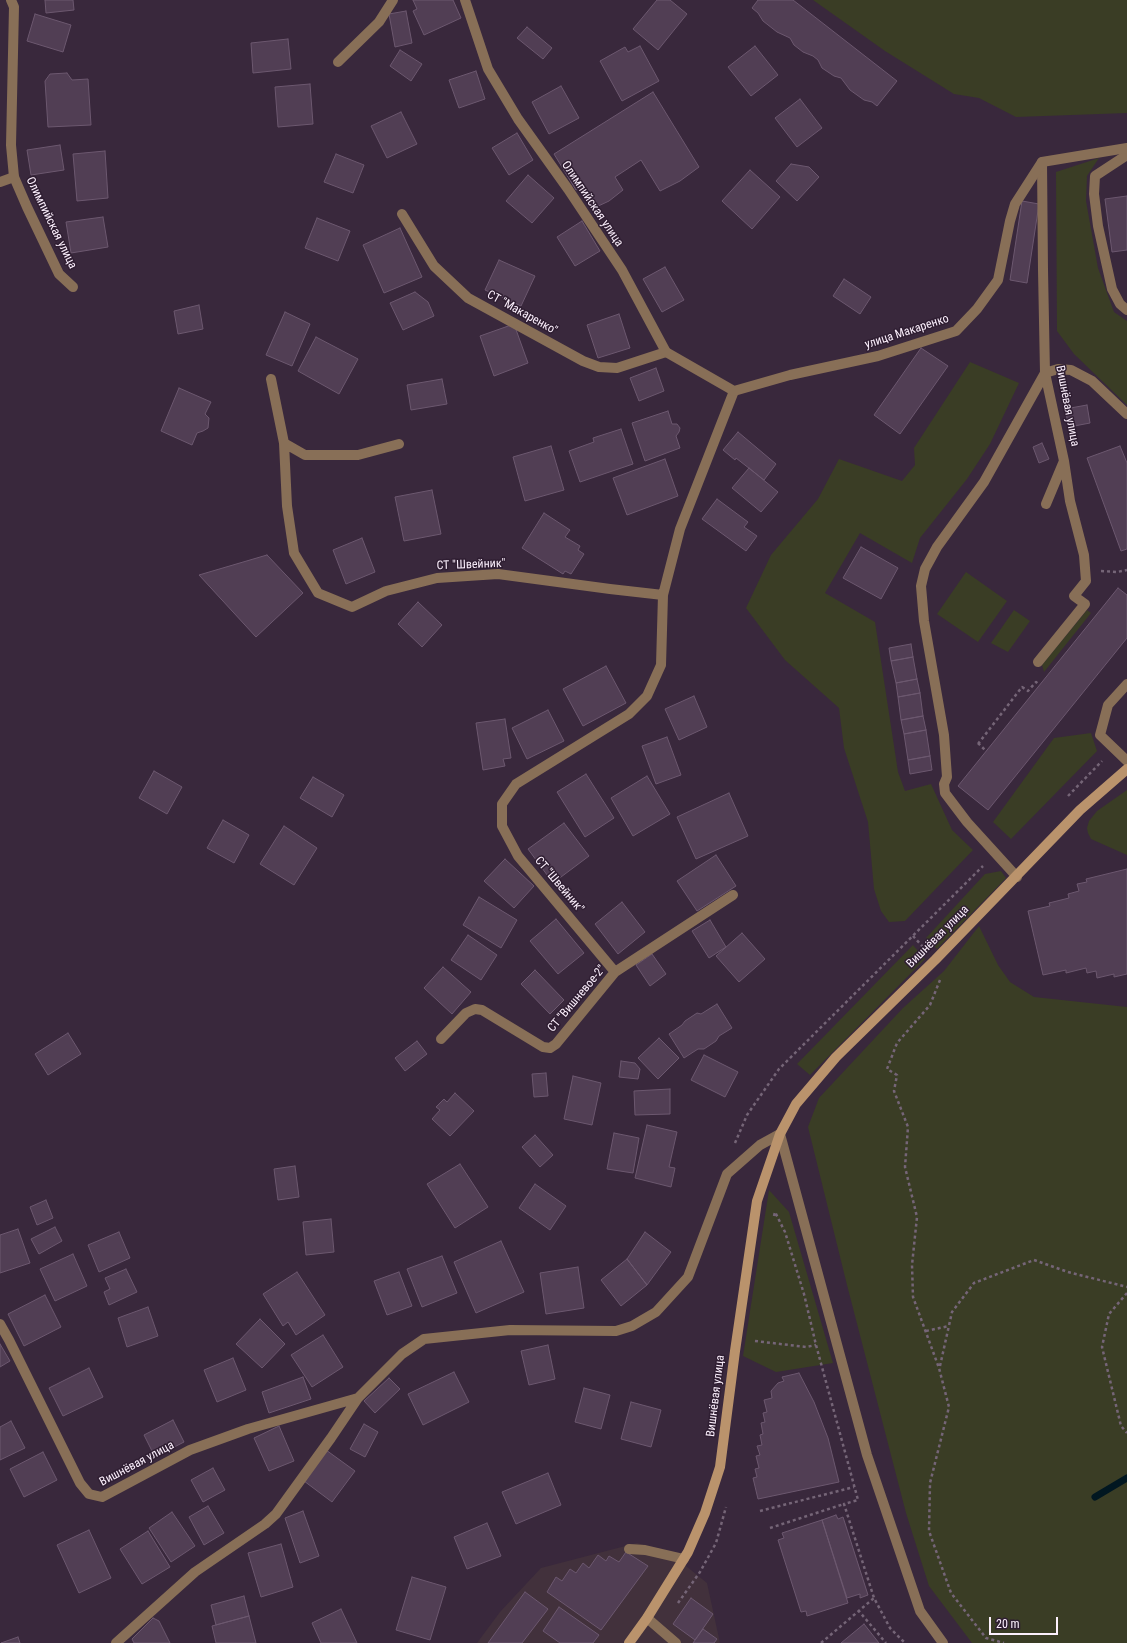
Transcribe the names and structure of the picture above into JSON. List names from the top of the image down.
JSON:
{
  "streets": {
    "street": [
      "Олимпийская улица",
      "СТ \"Макаренко\"",
      "улица Макаренко",
      "Вишнёвая улица",
      "СТ \"Швейник\"",
      "СТ \"Вишневое-2\""
    ]
  },
  "crossings": [
    ["Олимпийская улица", "СТ \"Макаренко\""],
    ["улица Макаренко", "Вишнёвая улица"],
    ["улица Макаренко", "СТ \"Швейник\""],
    ["СТ \"Швейник\"", "СТ \"Вишневое-2\""]
  ],
  "scale_bar": "20 m"
}
